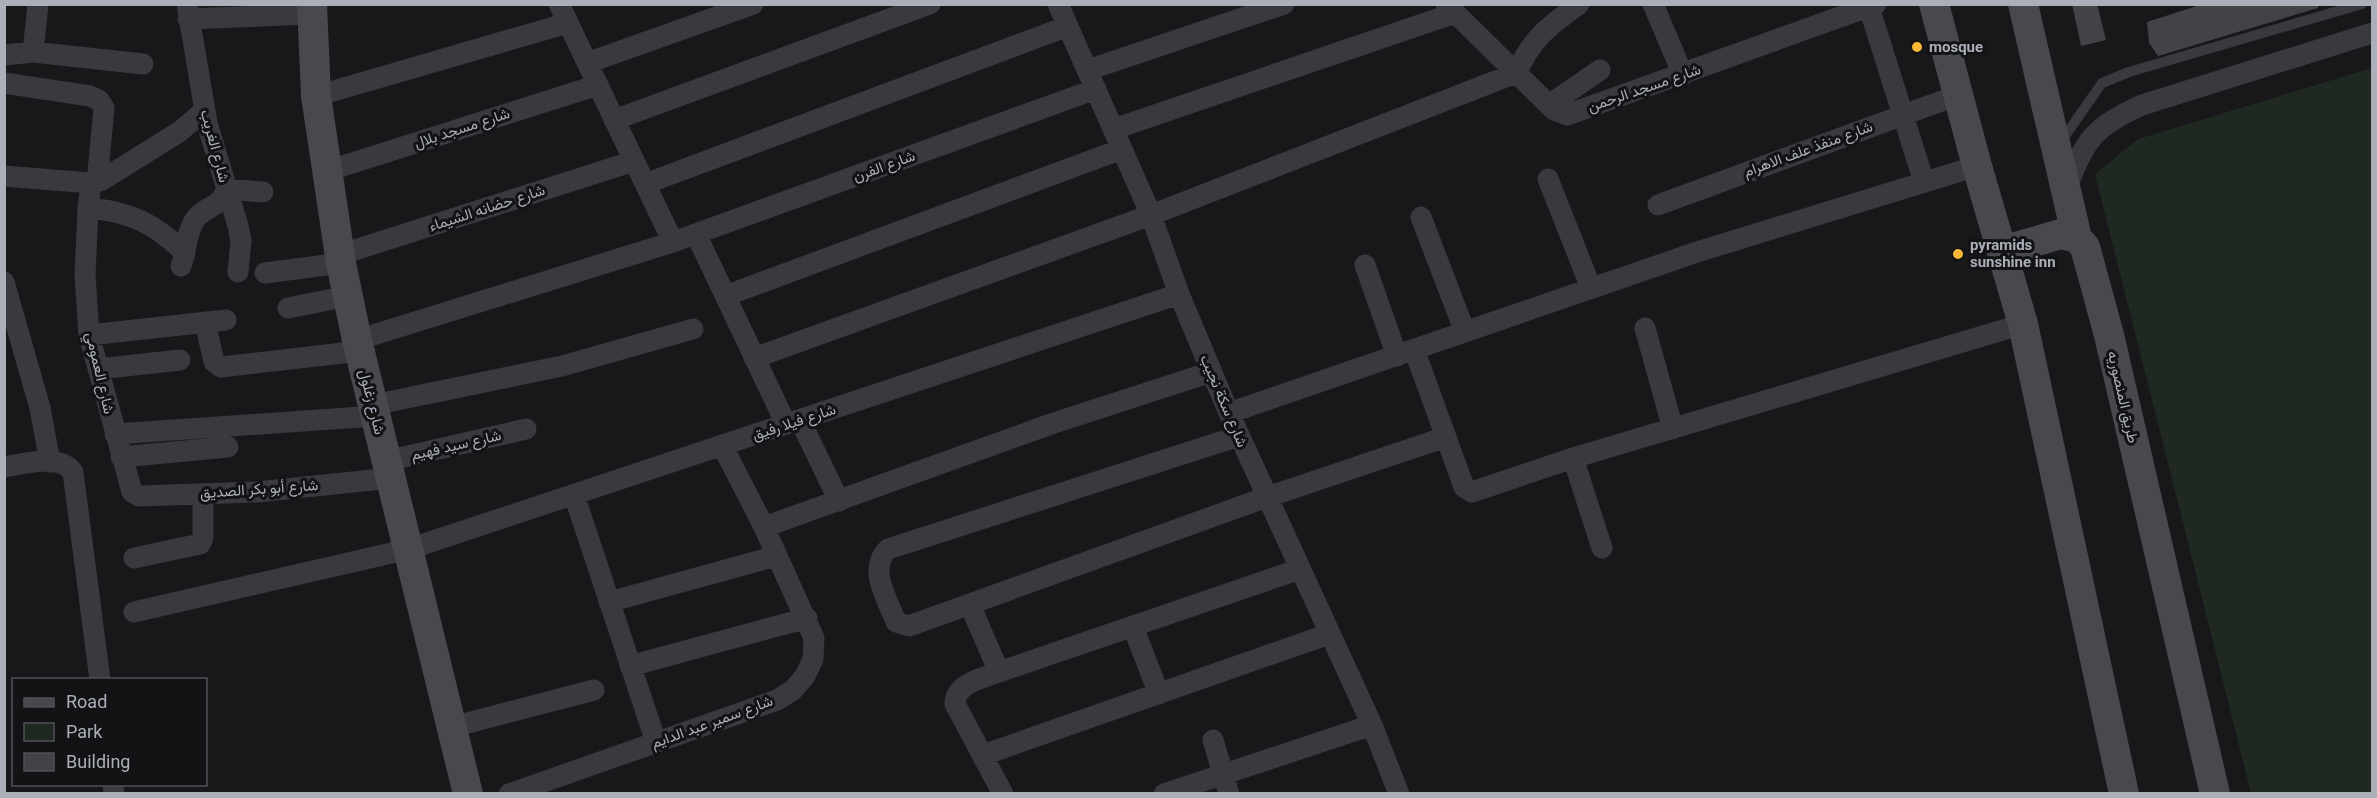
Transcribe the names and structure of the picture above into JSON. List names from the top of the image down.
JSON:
{
  "streets": {
    "main road": ["طريق المنصوريه", "شارع زغلول"],
    "street": [
      "شارع مسجد الرحمن",
      "شارع مسجد بلال",
      "شارع الغريب",
      "شارع منفذ علف الاهرام",
      "شارع الفرن",
      "شارع حضانه الشيماء",
      "شارع العمومي",
      "شارع سكة نجيب",
      "شارع فيلا رفيق",
      "شارع سيد فهيم",
      "شارع أبو بكر الصديق",
      "شارع سمير عبد الدايم"
    ]
  },
  "crossings": [
    ["شارع مسجد بلال", "شارع زغلول"],
    ["شارع الفرن", "شارع العمومي"],
    ["شارع الفرن", "شارع سكة نجيب"],
    ["شارع الفرن", "شارع زغلول"],
    ["شارع حضانه الشيماء", "شارع زغلول"],
    ["شارع العمومي", "شارع أبو بكر الصديق"],
    ["شارع سكة نجيب", "شارع فيلا رفيق"],
    ["شارع زغلول", "شارع فيلا رفيق"],
    ["شارع زغلول", "شارع سيد فهيم"],
    ["شارع زغلول", "شارع أبو بكر الصديق"],
    ["شارع فيلا رفيق", "شارع سمير عبد الدايم"],
    ["شارع سيد فهيم", "شارع أبو بكر الصديق"]
  ],
  "places": ["mosque", "pyramids sunshine inn"],
  "legend": ["Road", "Park", "Building"]
}
